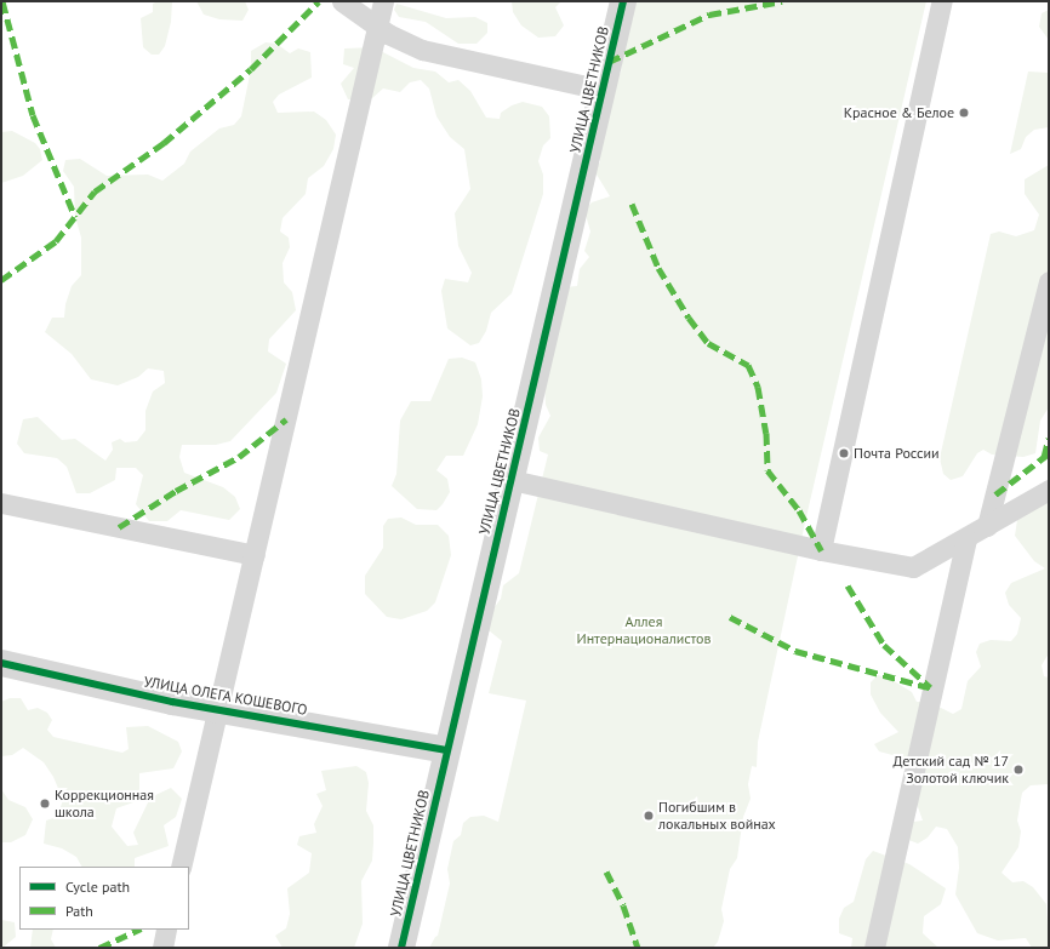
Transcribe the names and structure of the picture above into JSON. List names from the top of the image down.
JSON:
{
  "streets": {
    "street": ["УЛИЦА ЦВЕТНИКОВ", "УЛИЦА ОЛЕГА КОШЕВОГО"]
  },
  "crossings": [
    ["УЛИЦА ЦВЕТНИКОВ", "УЛИЦА ОЛЕГА КОШЕВОГО"]
  ],
  "parks": ["Аллея Интернационалистов"],
  "places": [
    "Красное & Белое",
    "Почта России",
    "Детский сад № 17 Золотой ключик",
    "Коррекционная школа",
    "Погибшим в локальных войнах"
  ],
  "legend": ["Cycle path", "Path"]
}
